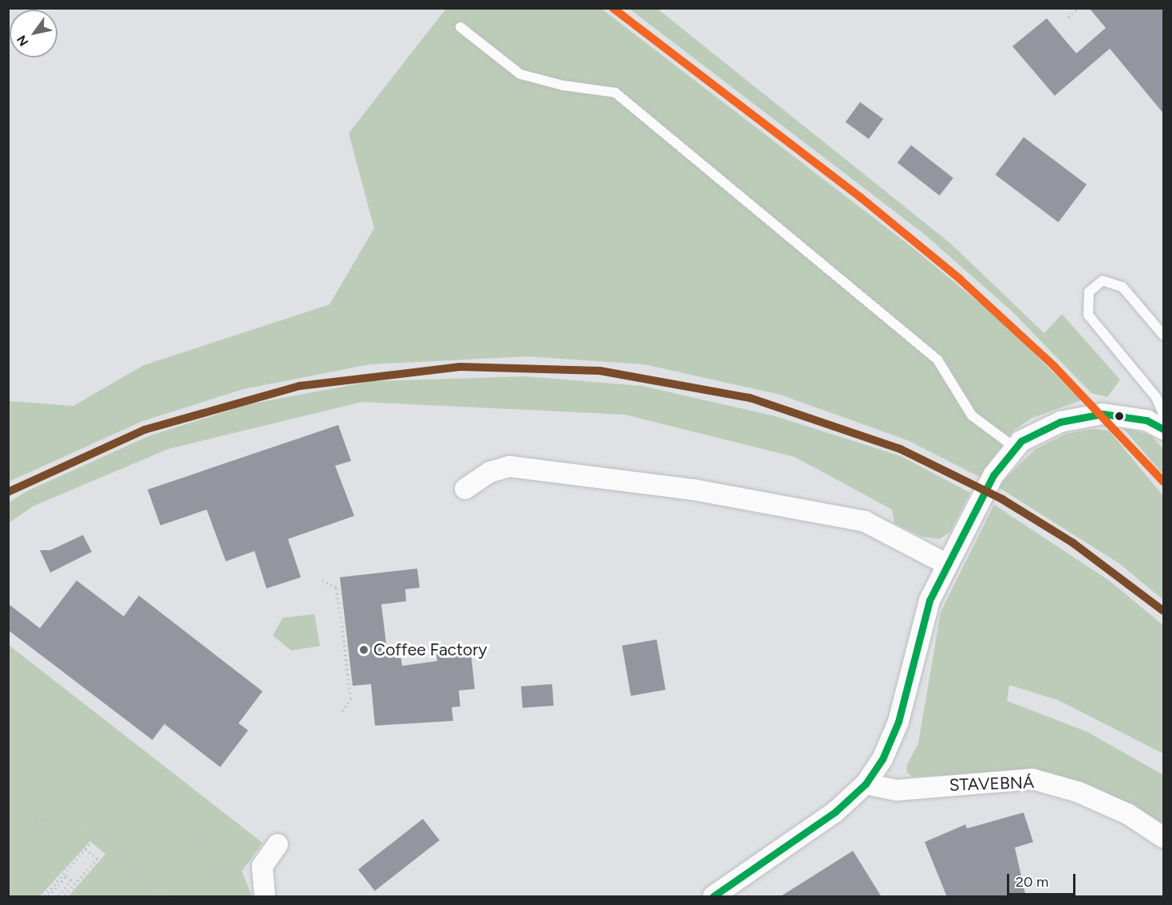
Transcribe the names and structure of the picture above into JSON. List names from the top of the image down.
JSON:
{
  "streets": {
    "street": ["STAVEBNÁ"]
  },
  "places": ["Coffee Factory"],
  "scale_bar": "20 m",
  "north": "bottom left"
}
